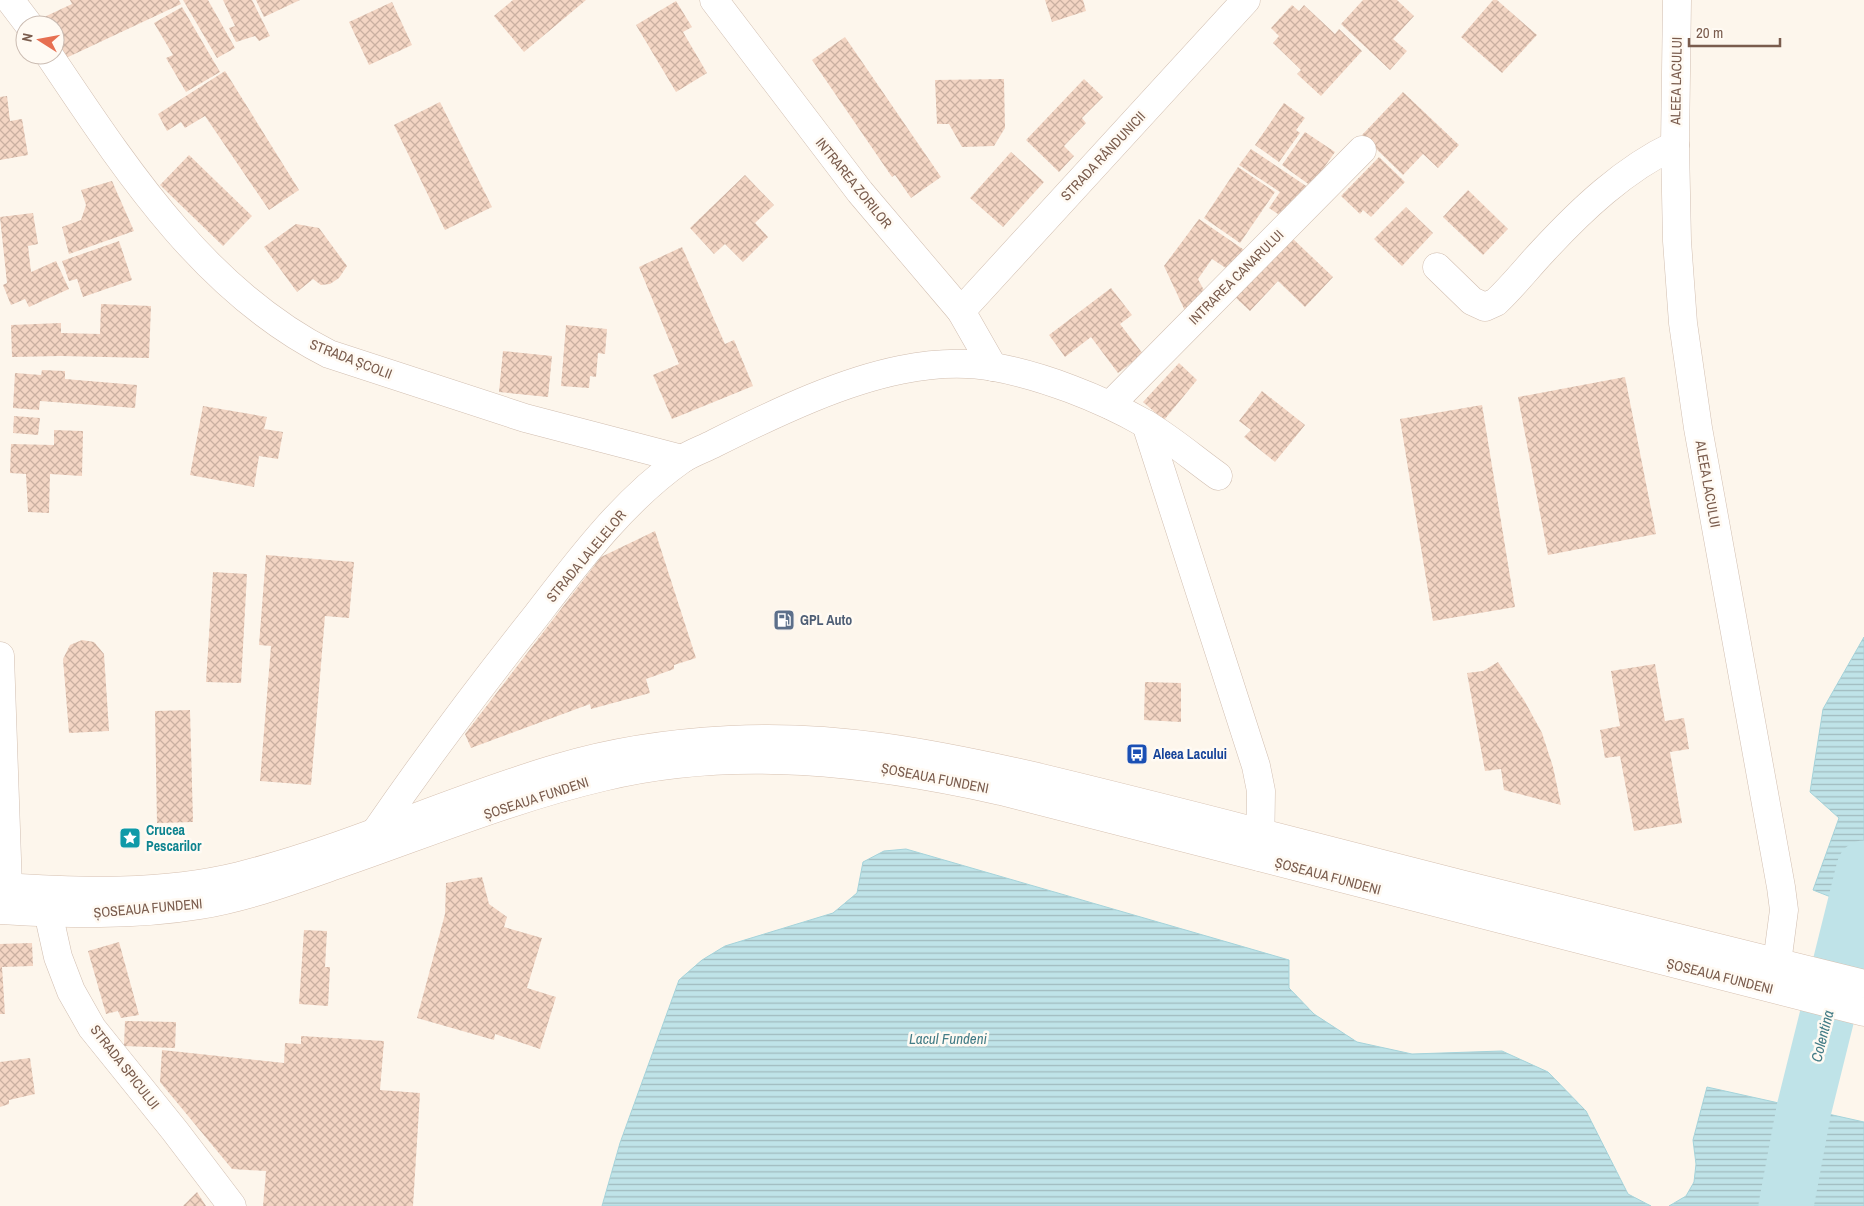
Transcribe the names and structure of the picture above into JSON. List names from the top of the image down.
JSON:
{
  "streets": {
    "street": [
      "ALEEA LACULUI",
      "STRADA RÂNDUNICII",
      "INTRAREA ZORILOR",
      "INTRAREA CANARULUI",
      "STRADA ȘCOLII",
      "STRADA LALELELOR",
      "ȘOSEAUA FUNDENI",
      "STRADA SPICULUI"
    ]
  },
  "crossings": [
    ["ALEEA LACULUI", "ȘOSEAUA FUNDENI"],
    ["STRADA RÂNDUNICII", "INTRAREA ZORILOR"],
    ["INTRAREA ZORILOR", "STRADA LALELELOR"],
    ["INTRAREA CANARULUI", "STRADA LALELELOR"],
    ["STRADA ȘCOLII", "STRADA LALELELOR"],
    ["STRADA LALELELOR", "ȘOSEAUA FUNDENI"],
    ["ȘOSEAUA FUNDENI", "STRADA SPICULUI"]
  ],
  "water": ["Colentina", "Lacul Fundeni"],
  "places": {
    "fuel station": ["GPL Auto"],
    "bus stop": ["Aleea Lacului"],
    "place": ["Crucea Pescarilor"]
  },
  "scale_bar": "20 m",
  "north": "left"
}
